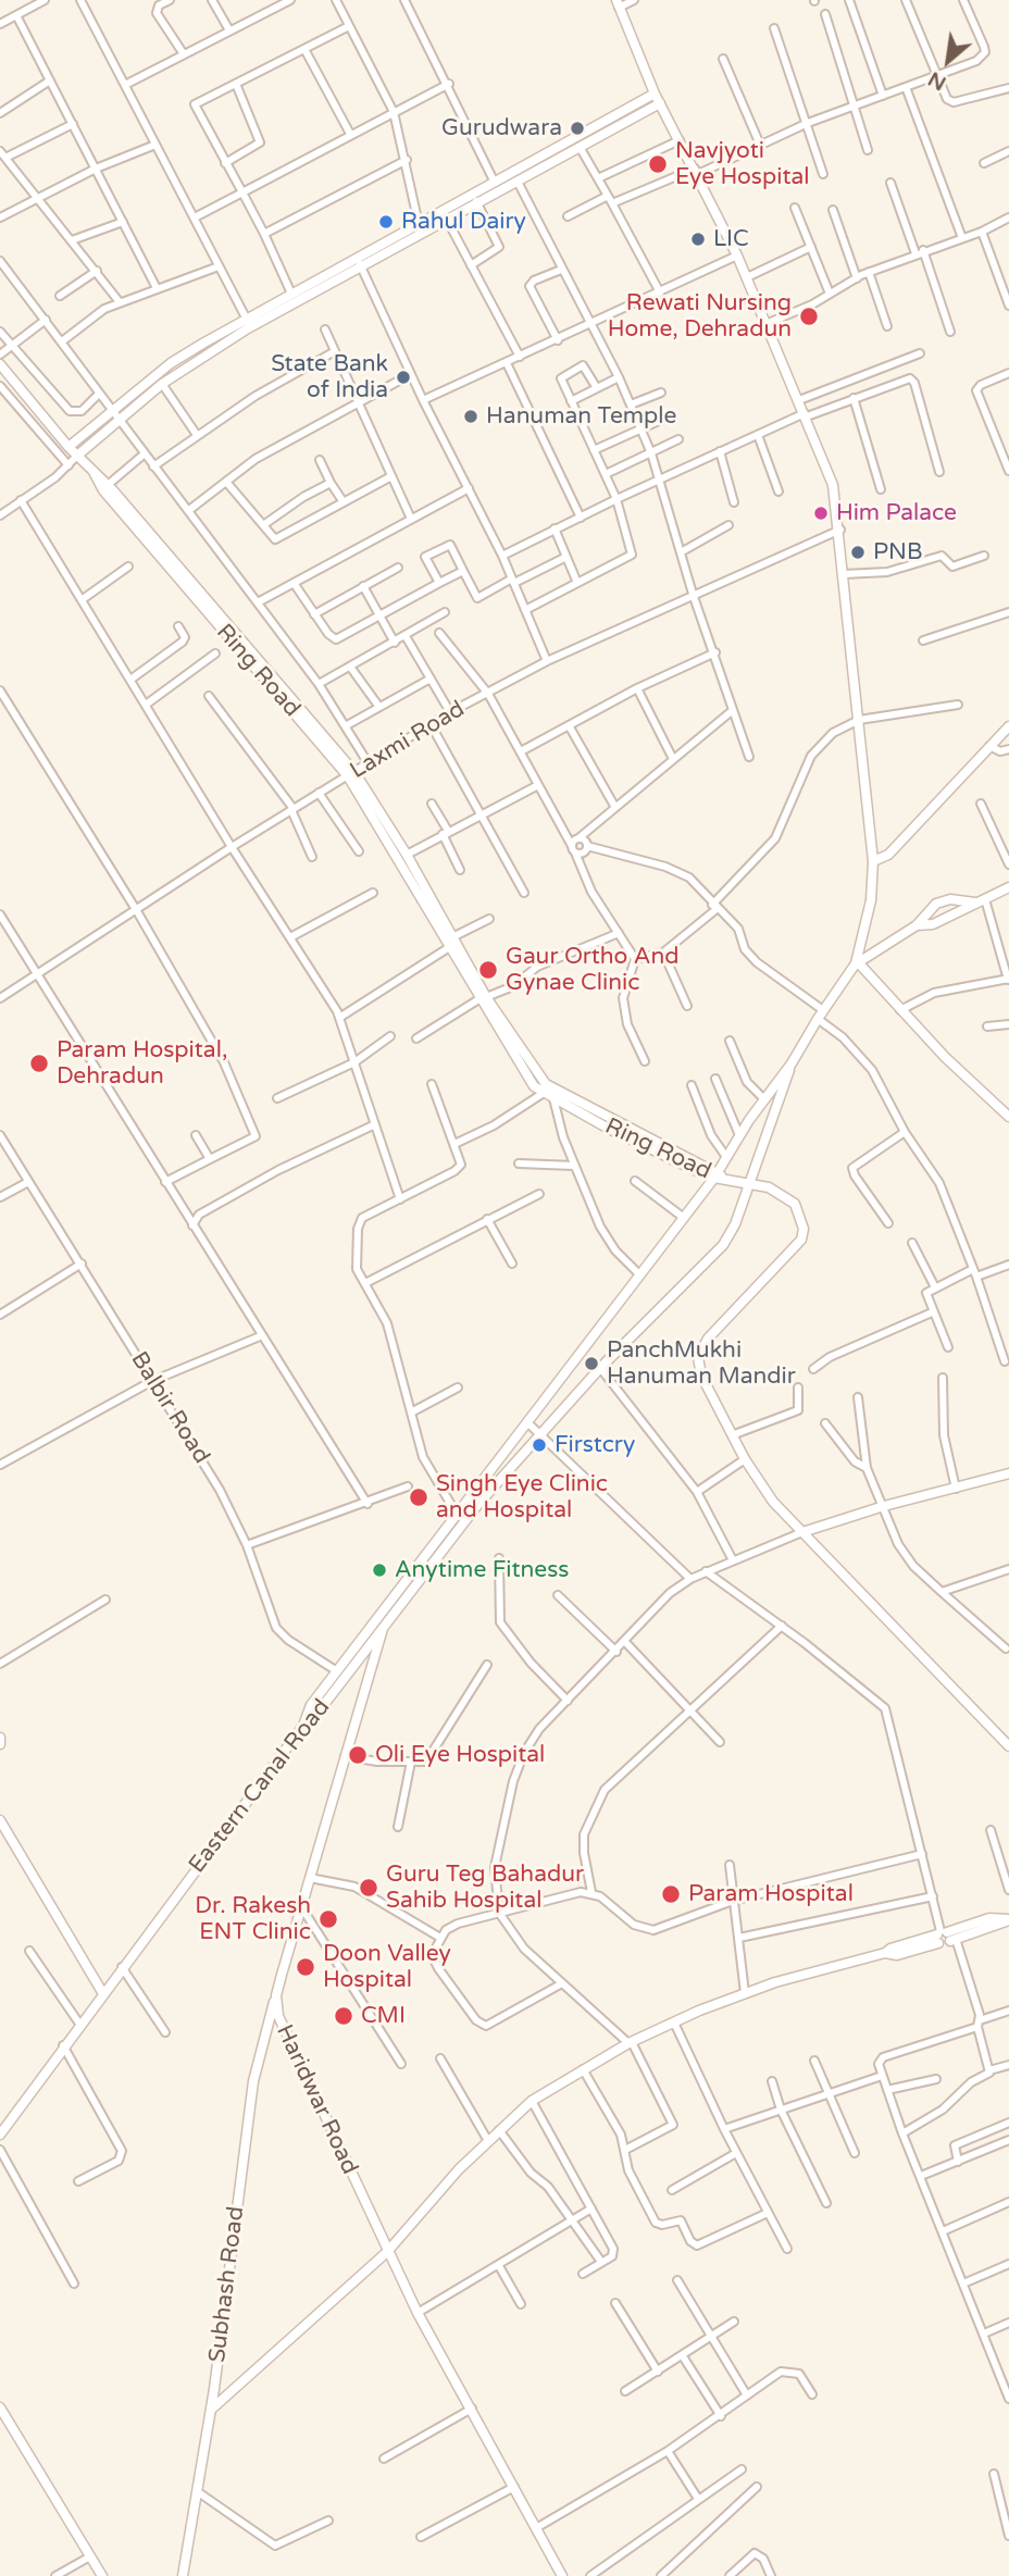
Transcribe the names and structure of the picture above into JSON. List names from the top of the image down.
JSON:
{
  "streets": {
    "main road": [
      "Ring Road",
      "Eastern Canal Road",
      "Haridwar Road",
      "Subhash Road"
    ],
    "street": ["Laxmi Road", "Balbir Road"]
  },
  "crossings": [
    ["Ring Road", "Laxmi Road"],
    ["Eastern Canal Road", "Haridwar Road"],
    ["Haridwar Road", "Subhash Road"]
  ],
  "places": [
    "Gurudwara",
    "Navjyoti Eye Hospital",
    "Rahul Dairy",
    "LIC",
    "Rewati Nursing Home, Dehradun",
    "State Bank of India",
    "Hanuman Temple",
    "Him Palace",
    "PNB",
    "Gaur Ortho And Gynae Clinic",
    "Param Hospital, Dehradun",
    "PanchMukhi Hanuman Mandir",
    "Firstcry",
    "Singh Eye Clinic and Hospital",
    "Anytime Fitness",
    "Oli Eye Hospital",
    "Guru Teg Bahadur Sahib Hospital",
    "Param Hospital",
    "Dr. Rakesh ENT Clinic",
    "Doon Valley Hospital",
    "CMI"
  ],
  "north": "bottom left"
}
